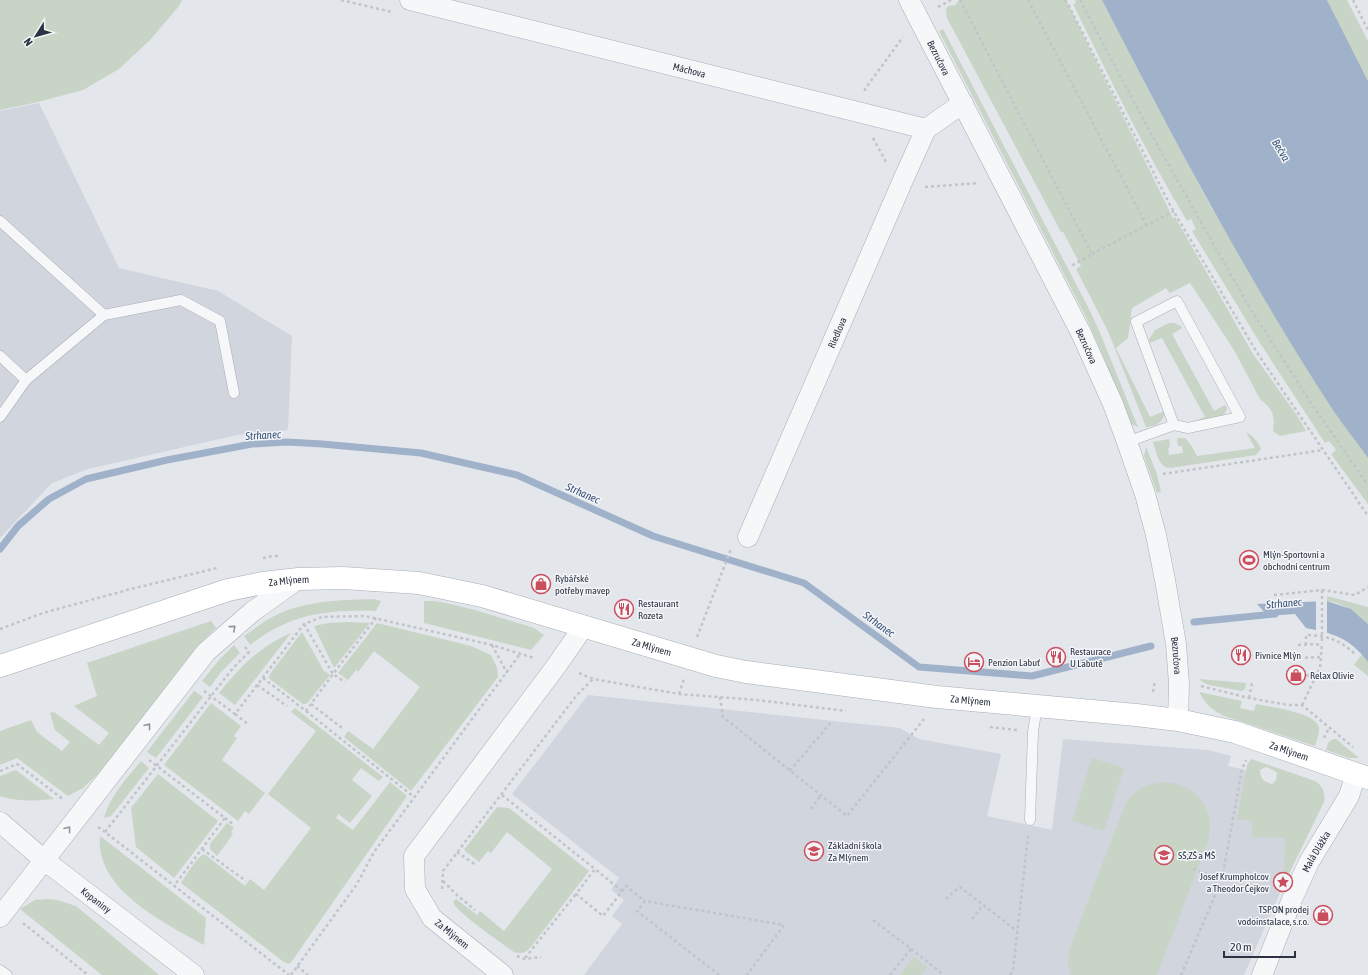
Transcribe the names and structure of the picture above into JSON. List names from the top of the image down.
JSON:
{
  "streets": {
    "street": [
      "Bezručova",
      "Máchova",
      "Riedlova",
      "Za Mlýnem",
      "Malá Dlážka",
      "Kopaniny"
    ]
  },
  "crossings": [
    ["Bezručova", "Za Mlýnem"],
    ["Máchova", "Riedlova"],
    ["Za Mlýnem", "Malá Dlážka"]
  ],
  "water": ["Bečva", "Strhanec"],
  "places": {
    "sports": ["Mlýn-Sportovní a obchodní centrum"],
    "shop": ["Rybářské potřeby mavep", "Relax Olivie", "TSPON prodej vodoinstalace, s.r.o."],
    "restaurant": ["Restaurant Rozeta", "Pivnice Mlýn", "Restaurace U Labutě"],
    "hotel": ["Penzion Labuť"],
    "school or university": ["Základní škola Za Mlýnem", "SŠ,ZŠ a MŠ"],
    "place": ["Josef Krumpholcov a Theodor Čejkov"]
  },
  "scale_bar": "20 m",
  "north": "bottom left"
}
